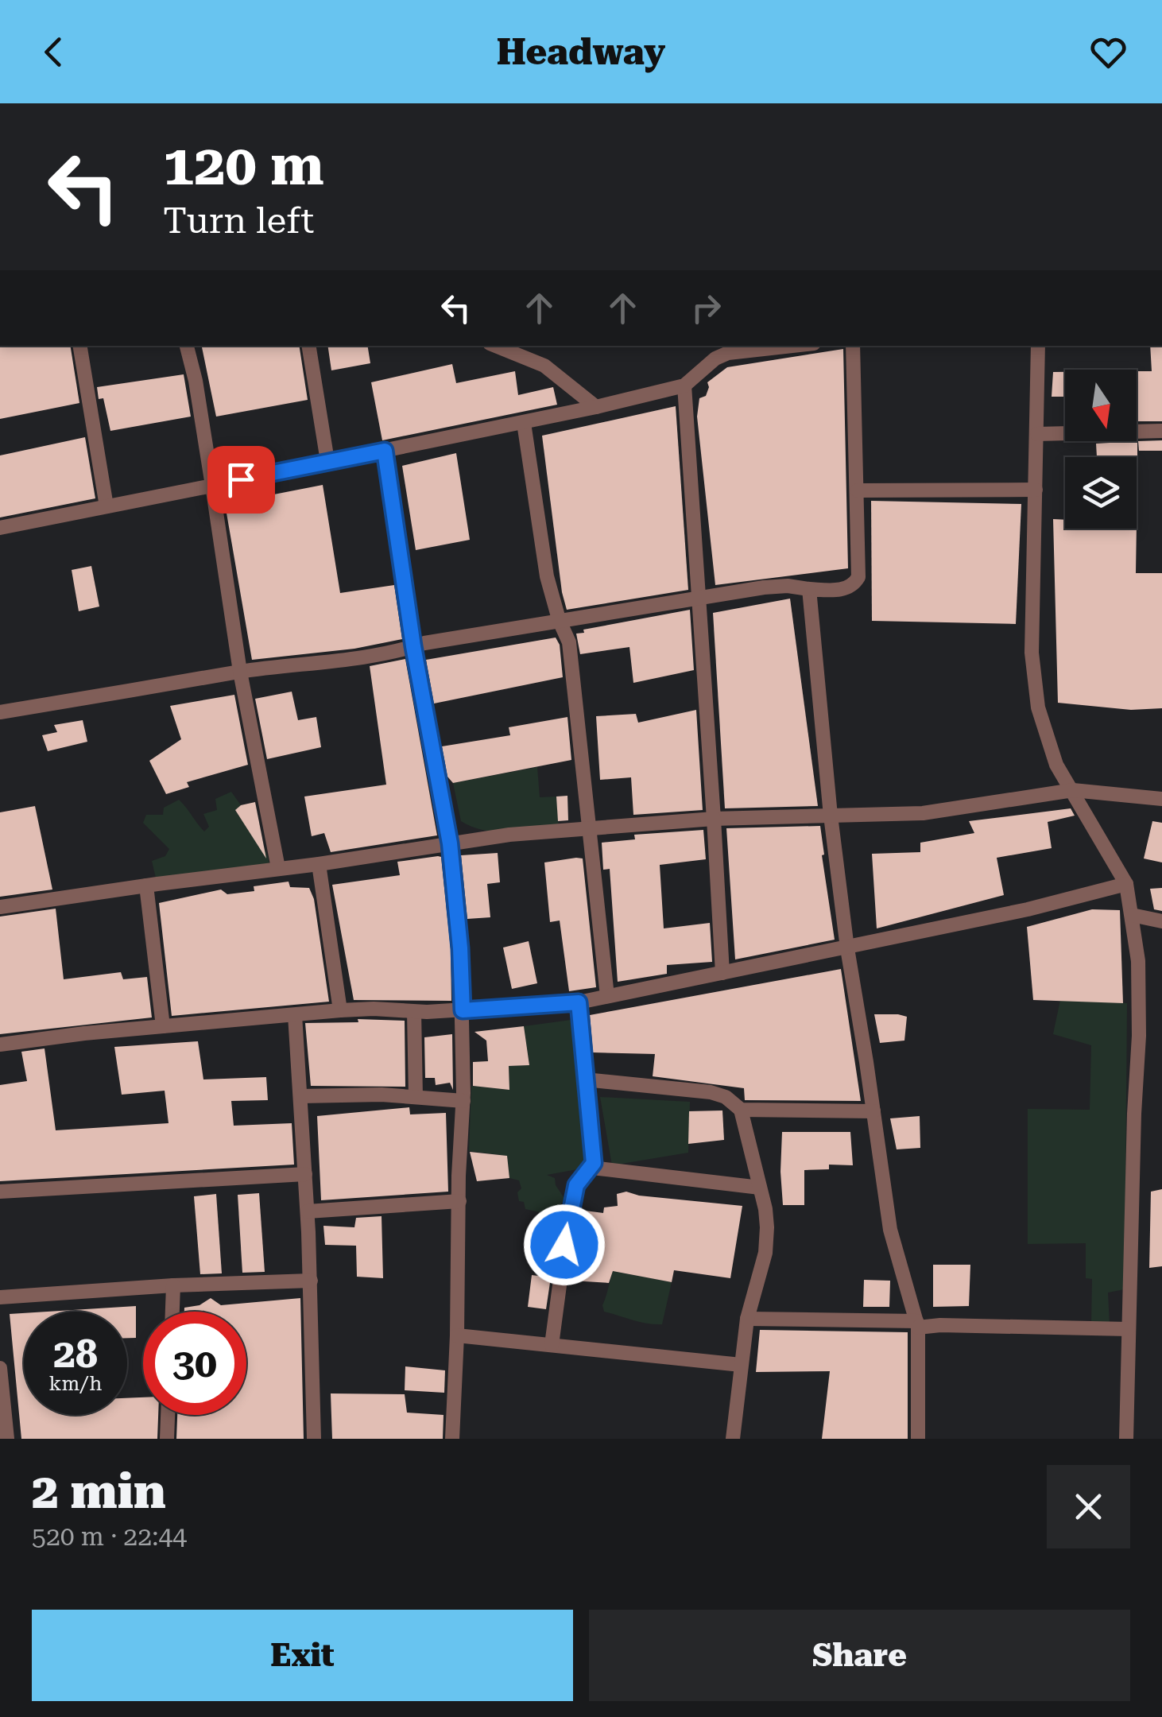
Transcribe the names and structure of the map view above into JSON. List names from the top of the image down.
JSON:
{
  "north": "bottom",
  "page": {
    "header": "Headway",
    "turn": ["120 m", "Turn left"],
    "speed": "28 km/h",
    "limit": "30",
    "heading": ["2 min", "520 m · 22:44"],
    "buttons": ["Exit", "Share"]
  }
}
